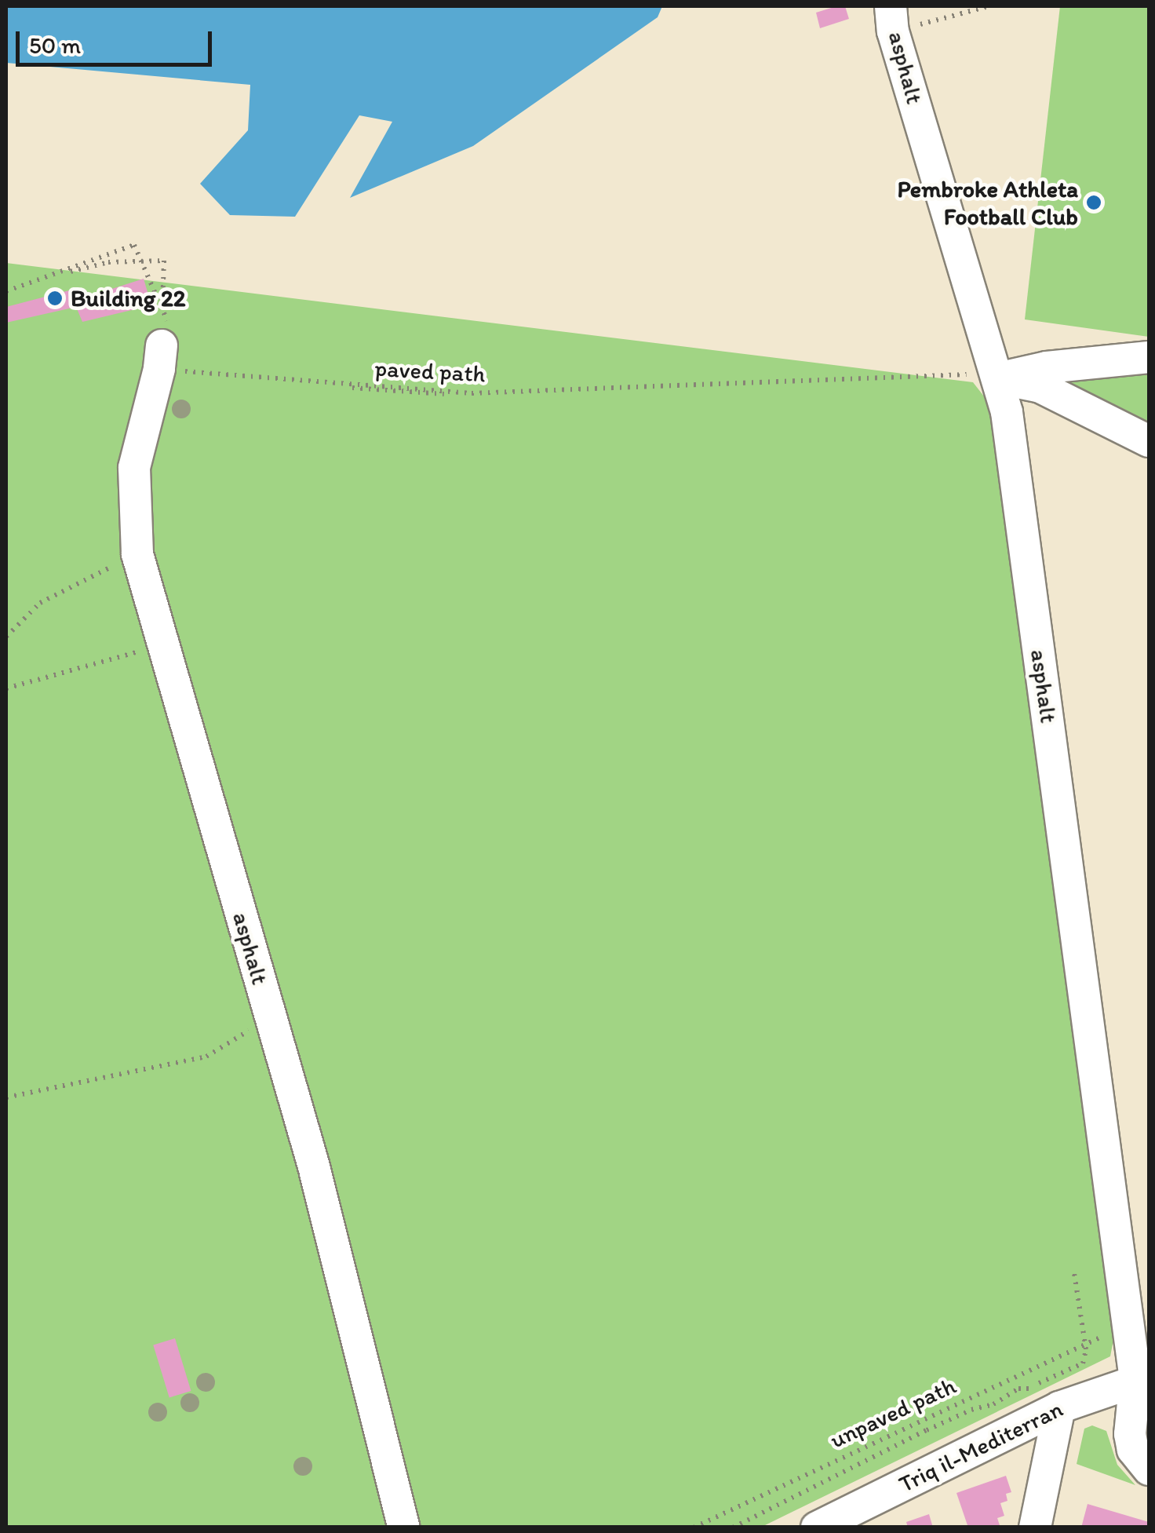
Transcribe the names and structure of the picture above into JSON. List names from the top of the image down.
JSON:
{
  "streets": {
    "street": ["asphalt", "Triq il-Mediterran"],
    "path": ["paved path", "unpaved path"]
  },
  "crossings": [
    ["asphalt", "paved path"],
    ["asphalt", "Triq il-Mediterran"]
  ],
  "places": ["Pembroke Athleta Football Club", "Building 22"],
  "scale_bar": "50 m"
}
